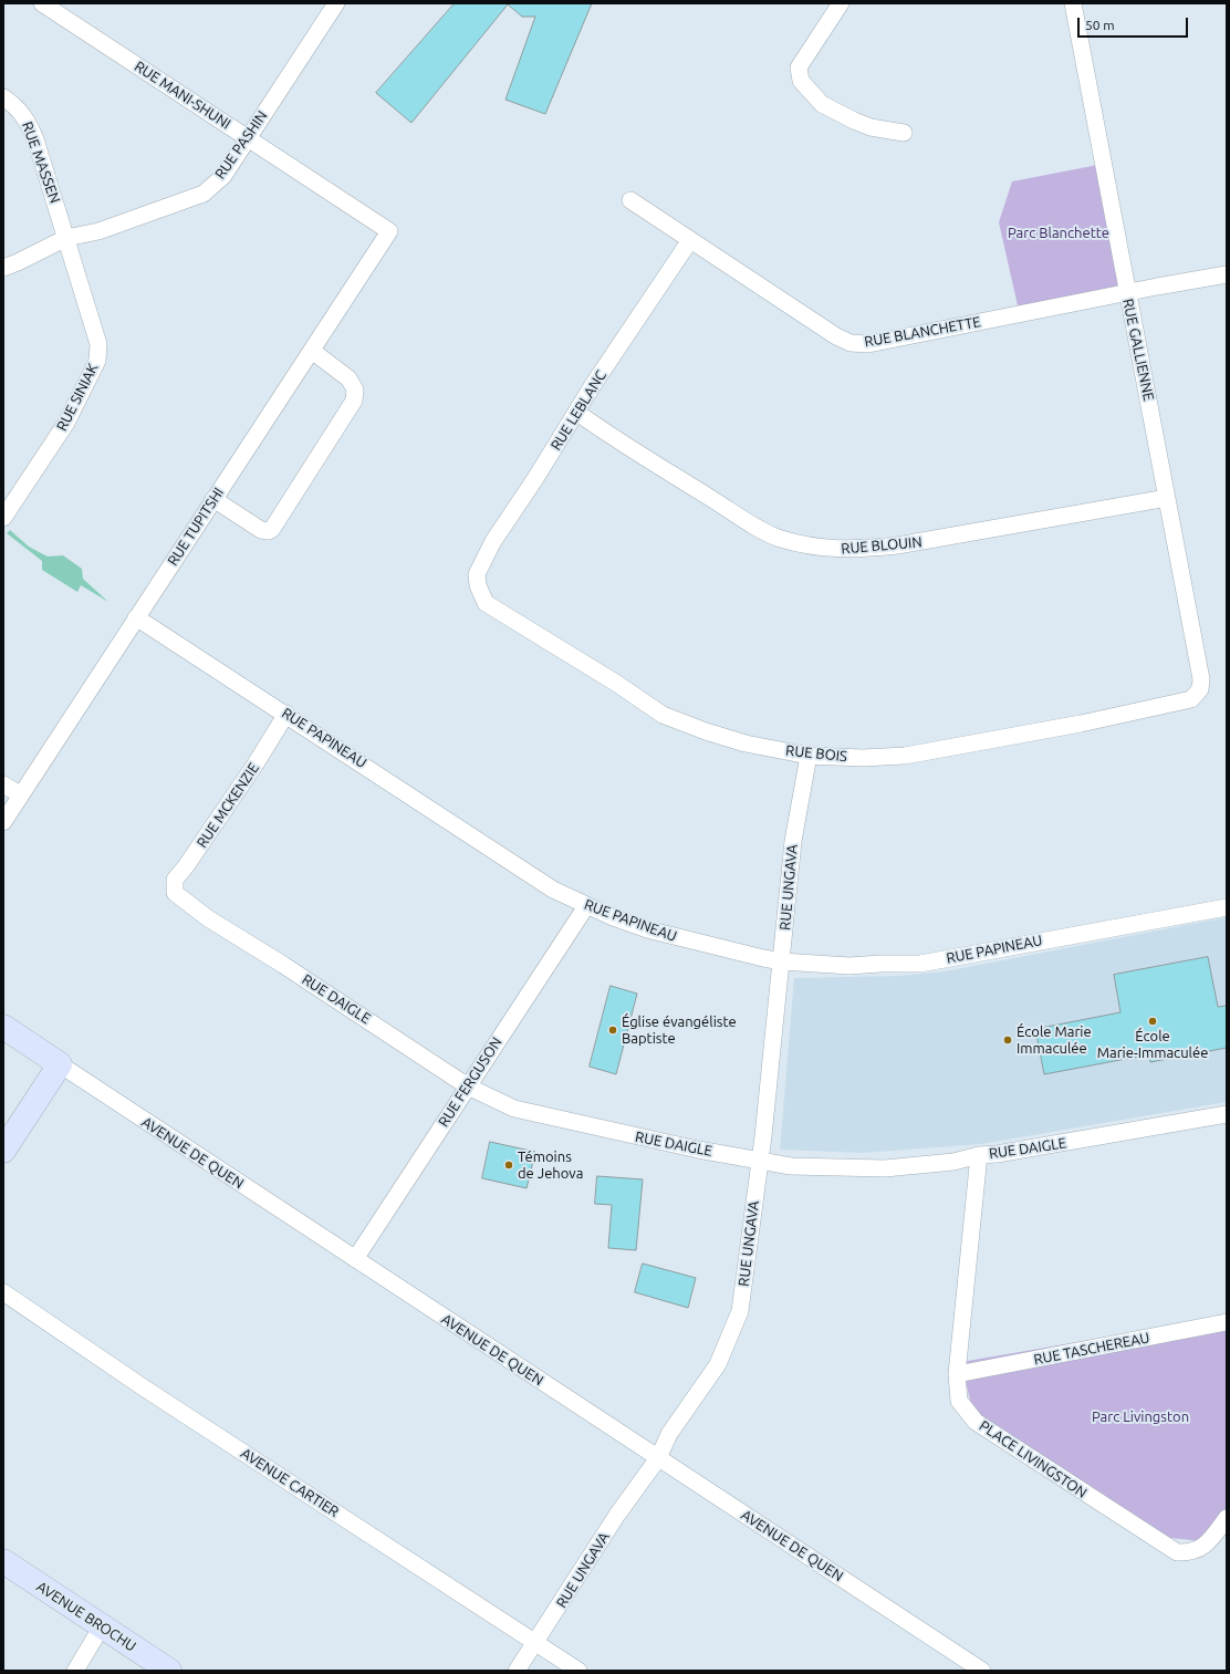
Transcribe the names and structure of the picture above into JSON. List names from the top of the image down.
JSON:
{
  "streets": {
    "street": [
      "RUE MANI-SHUNI",
      "RUE PASHIN",
      "RUE MASSEN",
      "RUE BLANCHETTE",
      "RUE GALLIENNE",
      "RUE SINIAK",
      "RUE LEBLANC",
      "RUE TUPITSHI",
      "RUE BLOUIN",
      "RUE PAPINEAU",
      "RUE BOIS",
      "RUE MCKENZIE",
      "RUE UNGAVA",
      "RUE DAIGLE",
      "RUE FERGUSON",
      "AVENUE DE QUEN",
      "RUE TASCHEREAU",
      "PLACE LIVINGSTON",
      "AVENUE CARTIER",
      "AVENUE BROCHU"
    ]
  },
  "crossings": [
    ["RUE MANI-SHUNI", "RUE PASHIN"],
    ["RUE MANI-SHUNI", "RUE TUPITSHI"],
    ["RUE PASHIN", "RUE MASSEN"],
    ["RUE PASHIN", "RUE SINIAK"],
    ["RUE MASSEN", "RUE SINIAK"],
    ["RUE BLANCHETTE", "RUE GALLIENNE"],
    ["RUE BLANCHETTE", "RUE LEBLANC"],
    ["RUE GALLIENNE", "RUE BLOUIN"],
    ["RUE GALLIENNE", "RUE BOIS"],
    ["RUE LEBLANC", "RUE BLOUIN"],
    ["RUE LEBLANC", "RUE BOIS"],
    ["RUE TUPITSHI", "RUE PAPINEAU"],
    ["RUE PAPINEAU", "RUE MCKENZIE"],
    ["RUE PAPINEAU", "RUE UNGAVA"],
    ["RUE PAPINEAU", "RUE FERGUSON"],
    ["RUE BOIS", "RUE UNGAVA"],
    ["RUE MCKENZIE", "RUE DAIGLE"],
    ["RUE UNGAVA", "RUE DAIGLE"],
    ["RUE UNGAVA", "AVENUE DE QUEN"],
    ["RUE UNGAVA", "AVENUE CARTIER"],
    ["RUE DAIGLE", "RUE FERGUSON"],
    ["RUE DAIGLE", "PLACE LIVINGSTON"],
    ["RUE FERGUSON", "AVENUE DE QUEN"],
    ["RUE TASCHEREAU", "PLACE LIVINGSTON"]
  ],
  "parks": ["Parc Blanchette", "Parc Livingston"],
  "places": [
    "École Marie-Immaculée",
    "Église évangéliste Baptiste",
    "École Marie Immaculée",
    "Témoins de Jehova"
  ],
  "scale_bar": "50 m"
}
